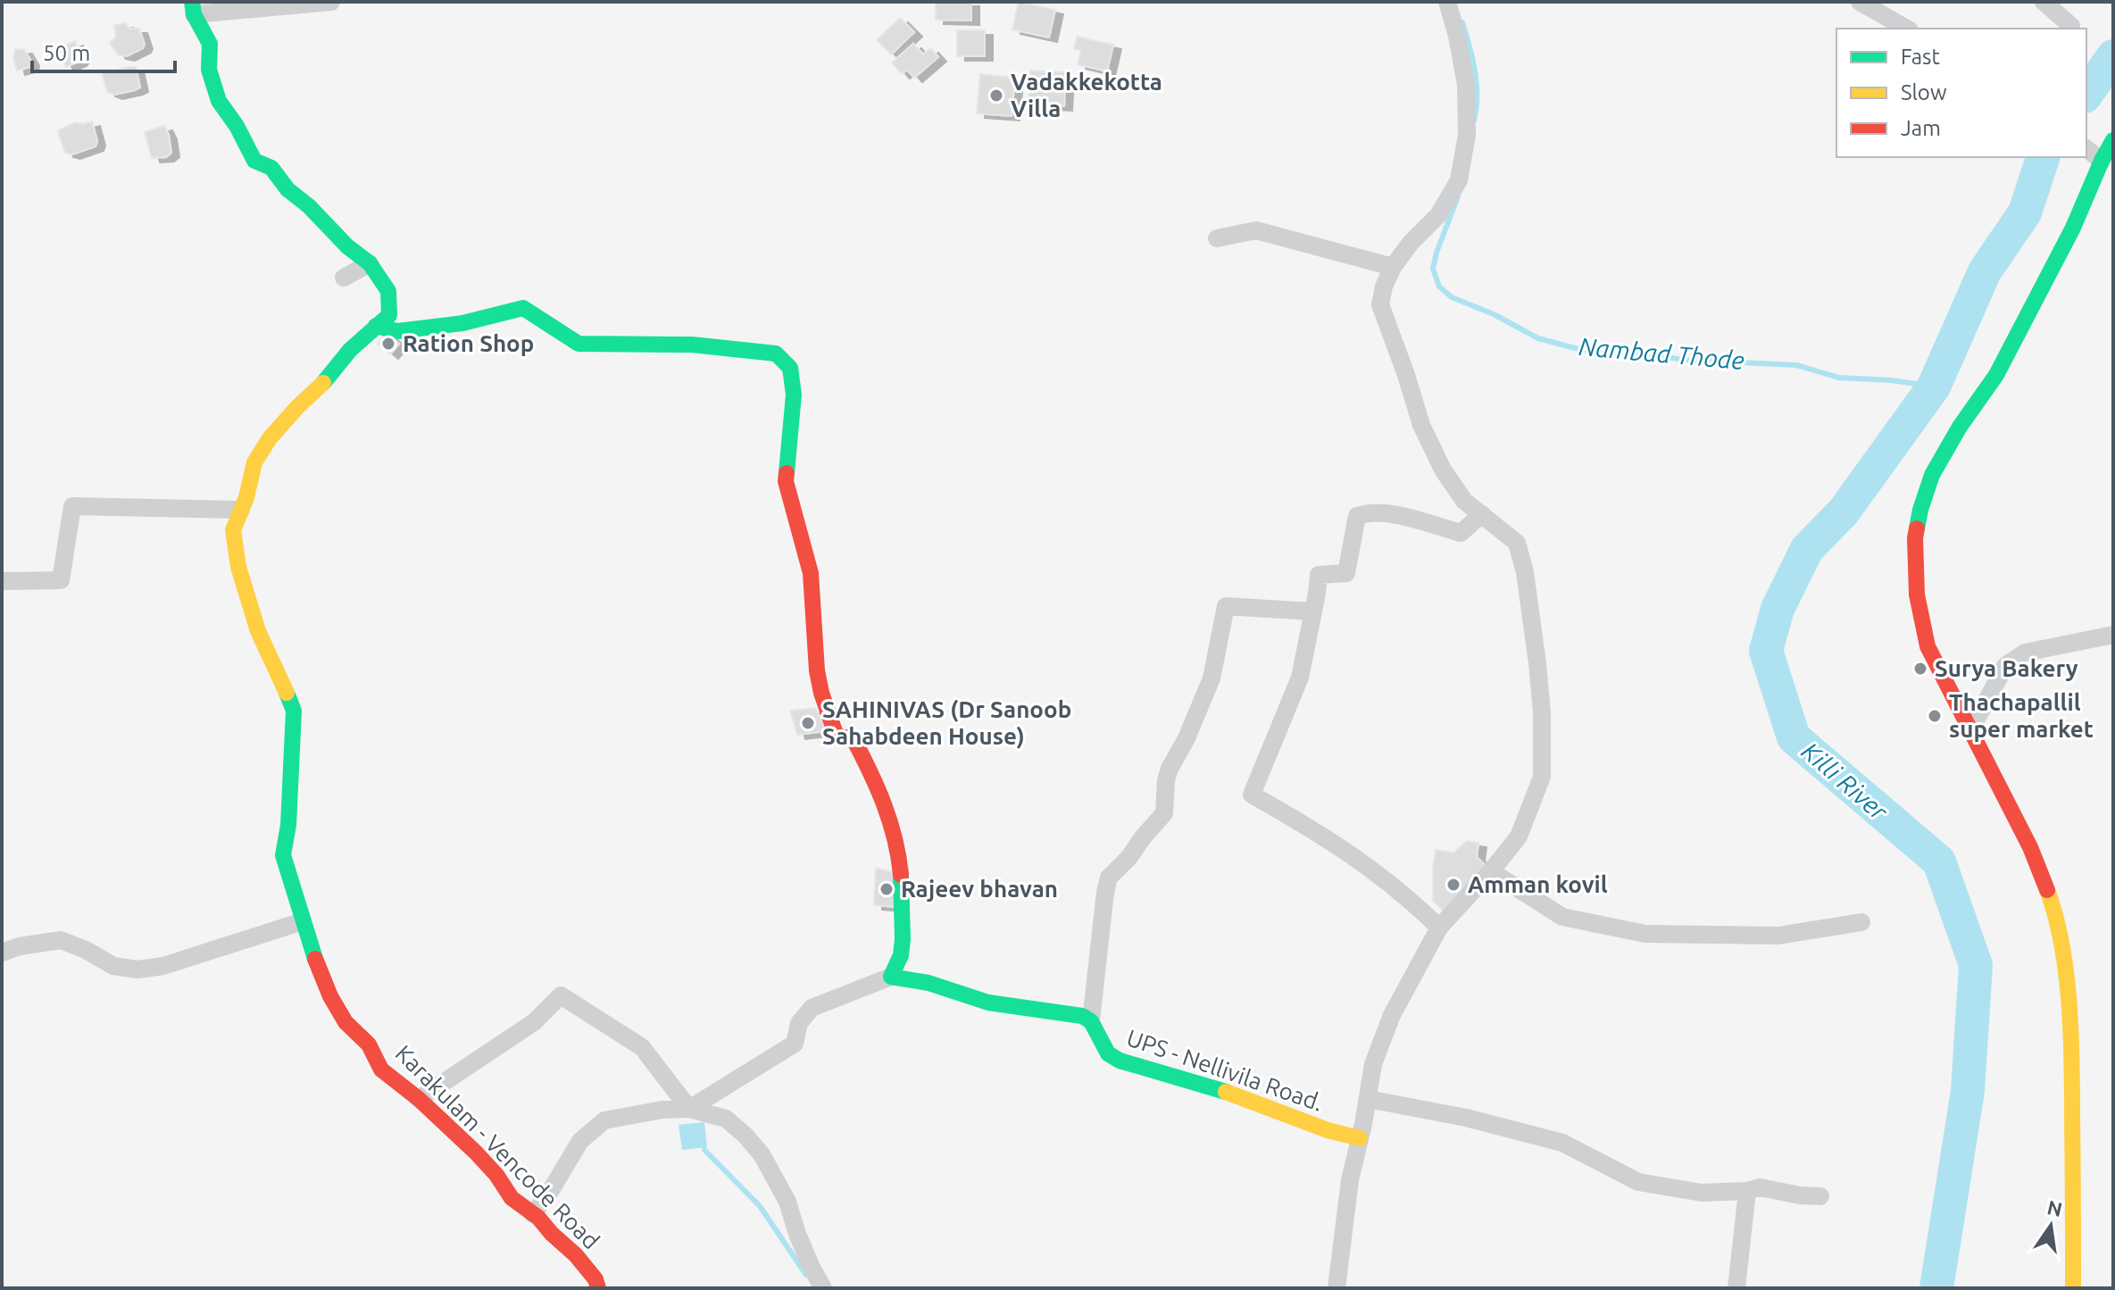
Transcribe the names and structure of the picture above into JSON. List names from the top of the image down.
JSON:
{
  "streets": {
    "street": ["UPS - Nellivila Road.", "Karakulam - Vencode Road"]
  },
  "water": ["Nambad Thode", "Killi River"],
  "places": [
    "Vadakkekotta Villa",
    "Ration Shop",
    "Surya Bakery",
    "Thachapallil super market",
    "SAHINIVAS (Dr Sanoob Sahabdeen House)",
    "Amman kovil",
    "Rajeev bhavan"
  ],
  "legend": ["Fast", "Slow", "Jam"],
  "scale_bar": "50 m",
  "north": "top"
}
